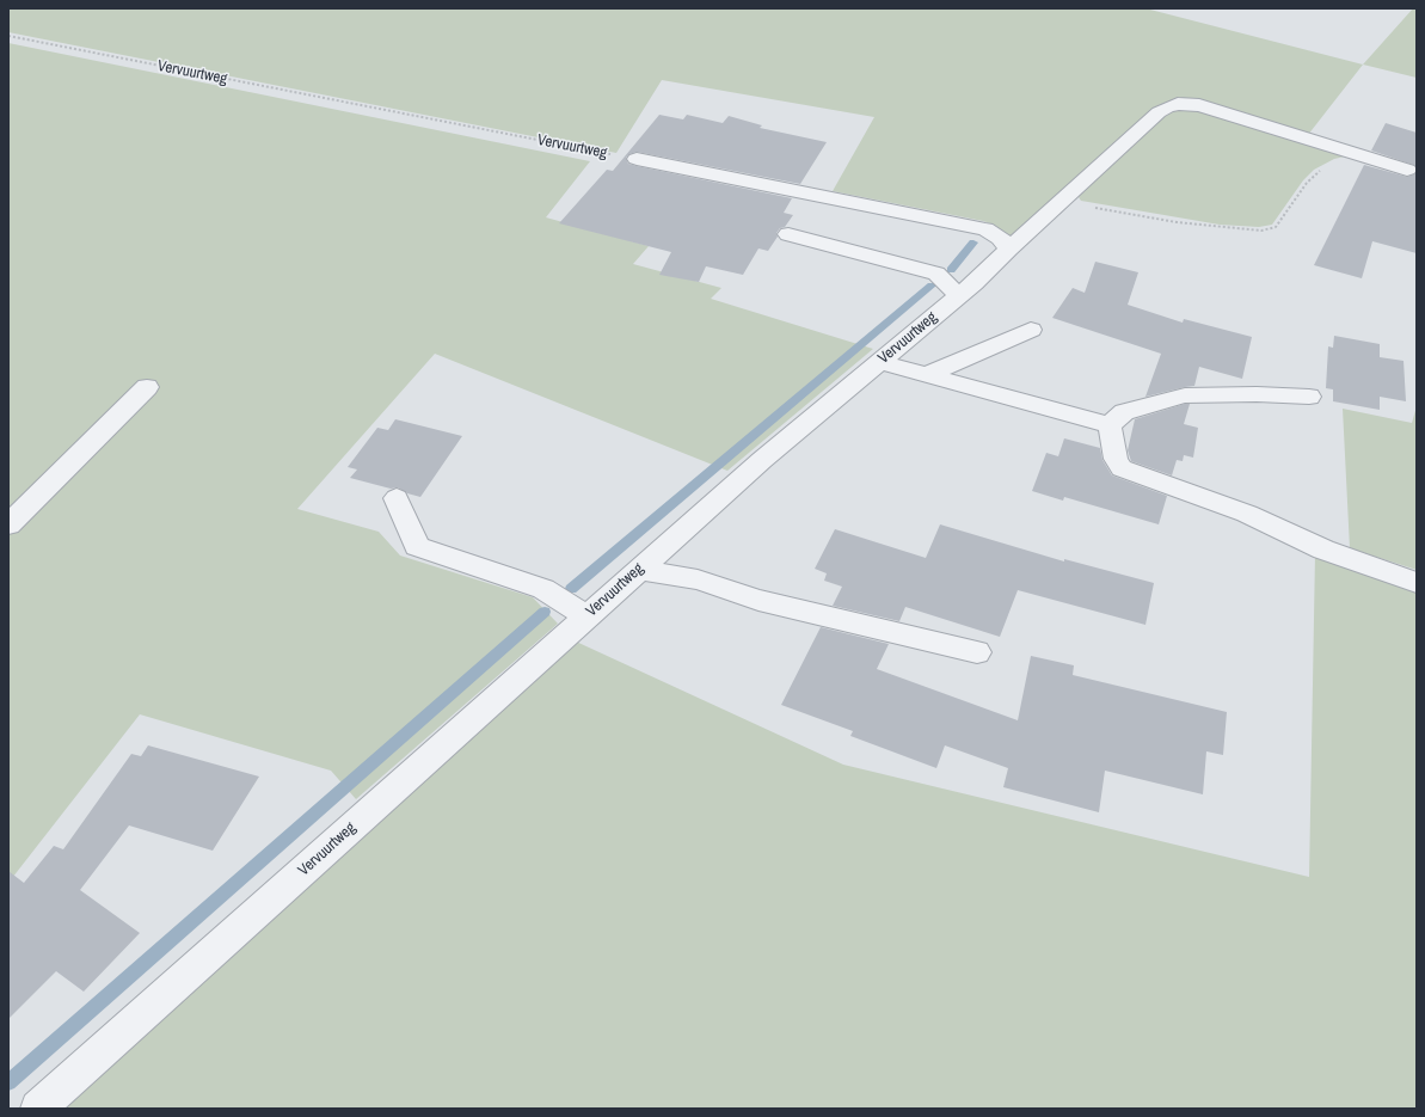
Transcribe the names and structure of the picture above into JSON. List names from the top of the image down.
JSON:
{
  "streets": {
    "street": ["Vervuurtweg"]
  }
}
